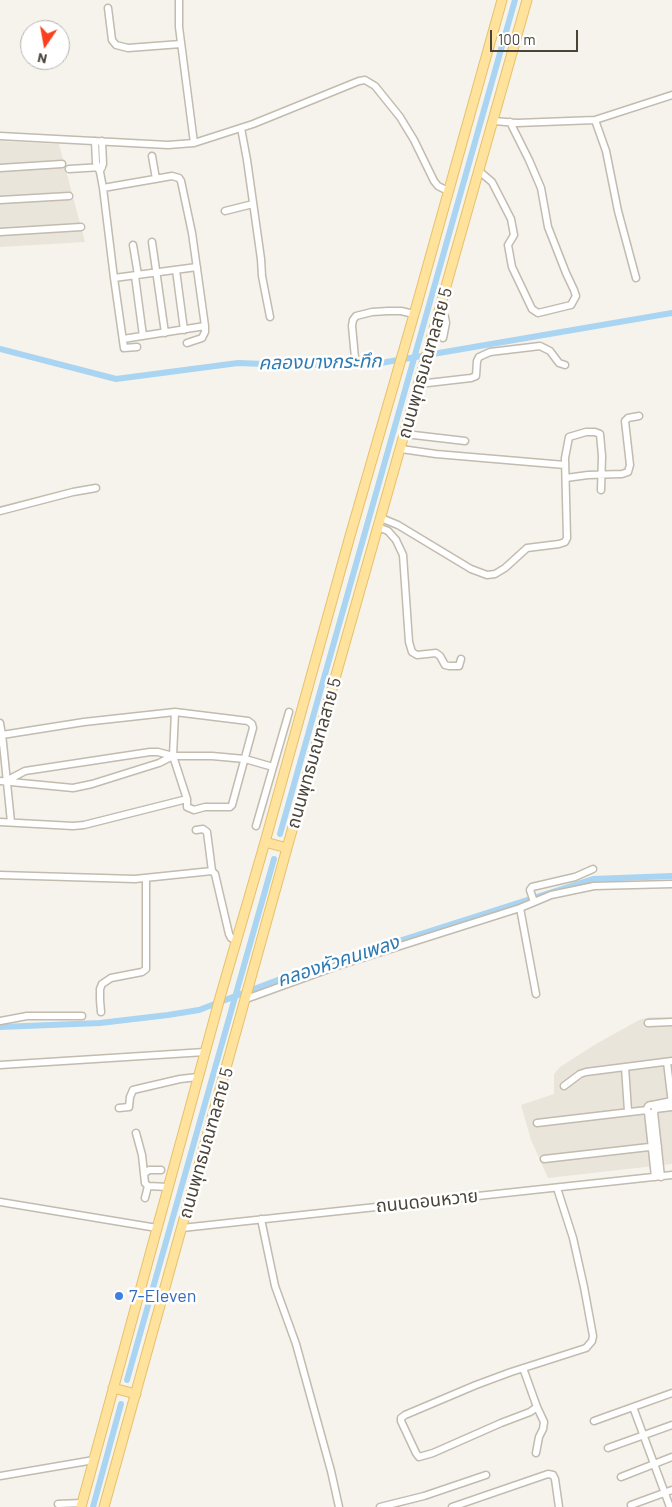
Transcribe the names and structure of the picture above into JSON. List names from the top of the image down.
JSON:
{
  "streets": {
    "main road": ["ถนนพุทธมณฑลสาย 5"],
    "street": ["ถนนดอนหวาย"]
  },
  "crossings": [
    ["ถนนพุทธมณฑลสาย 5", "ถนนดอนหวาย"]
  ],
  "water": ["คลองบางกระทึก", "คลองหัวคนเพลง"],
  "places": ["7-Eleven"],
  "scale_bar": "100 m",
  "north": "bottom"
}
